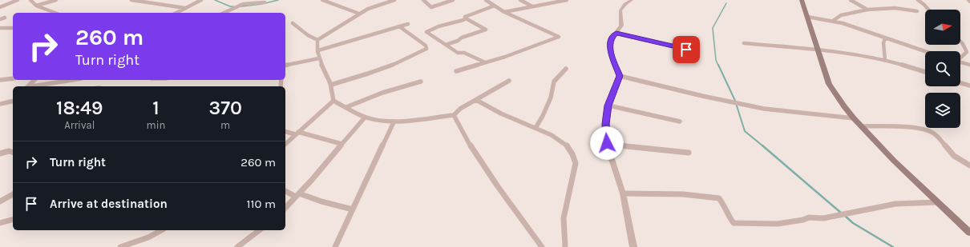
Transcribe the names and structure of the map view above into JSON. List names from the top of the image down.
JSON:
{
  "north": "right",
  "page": {
    "turn": ["260 m", "Turn right"],
    "eta": [
      "18:49",
      "Arrival",
      "1",
      "min",
      "370",
      "m"
    ],
    "list": [
      {
        "name": "Turn right",
        "value": "260 m"
      },
      {
        "name": "Arrive at destination",
        "value": "110 m"
      }
    ]
  }
}
